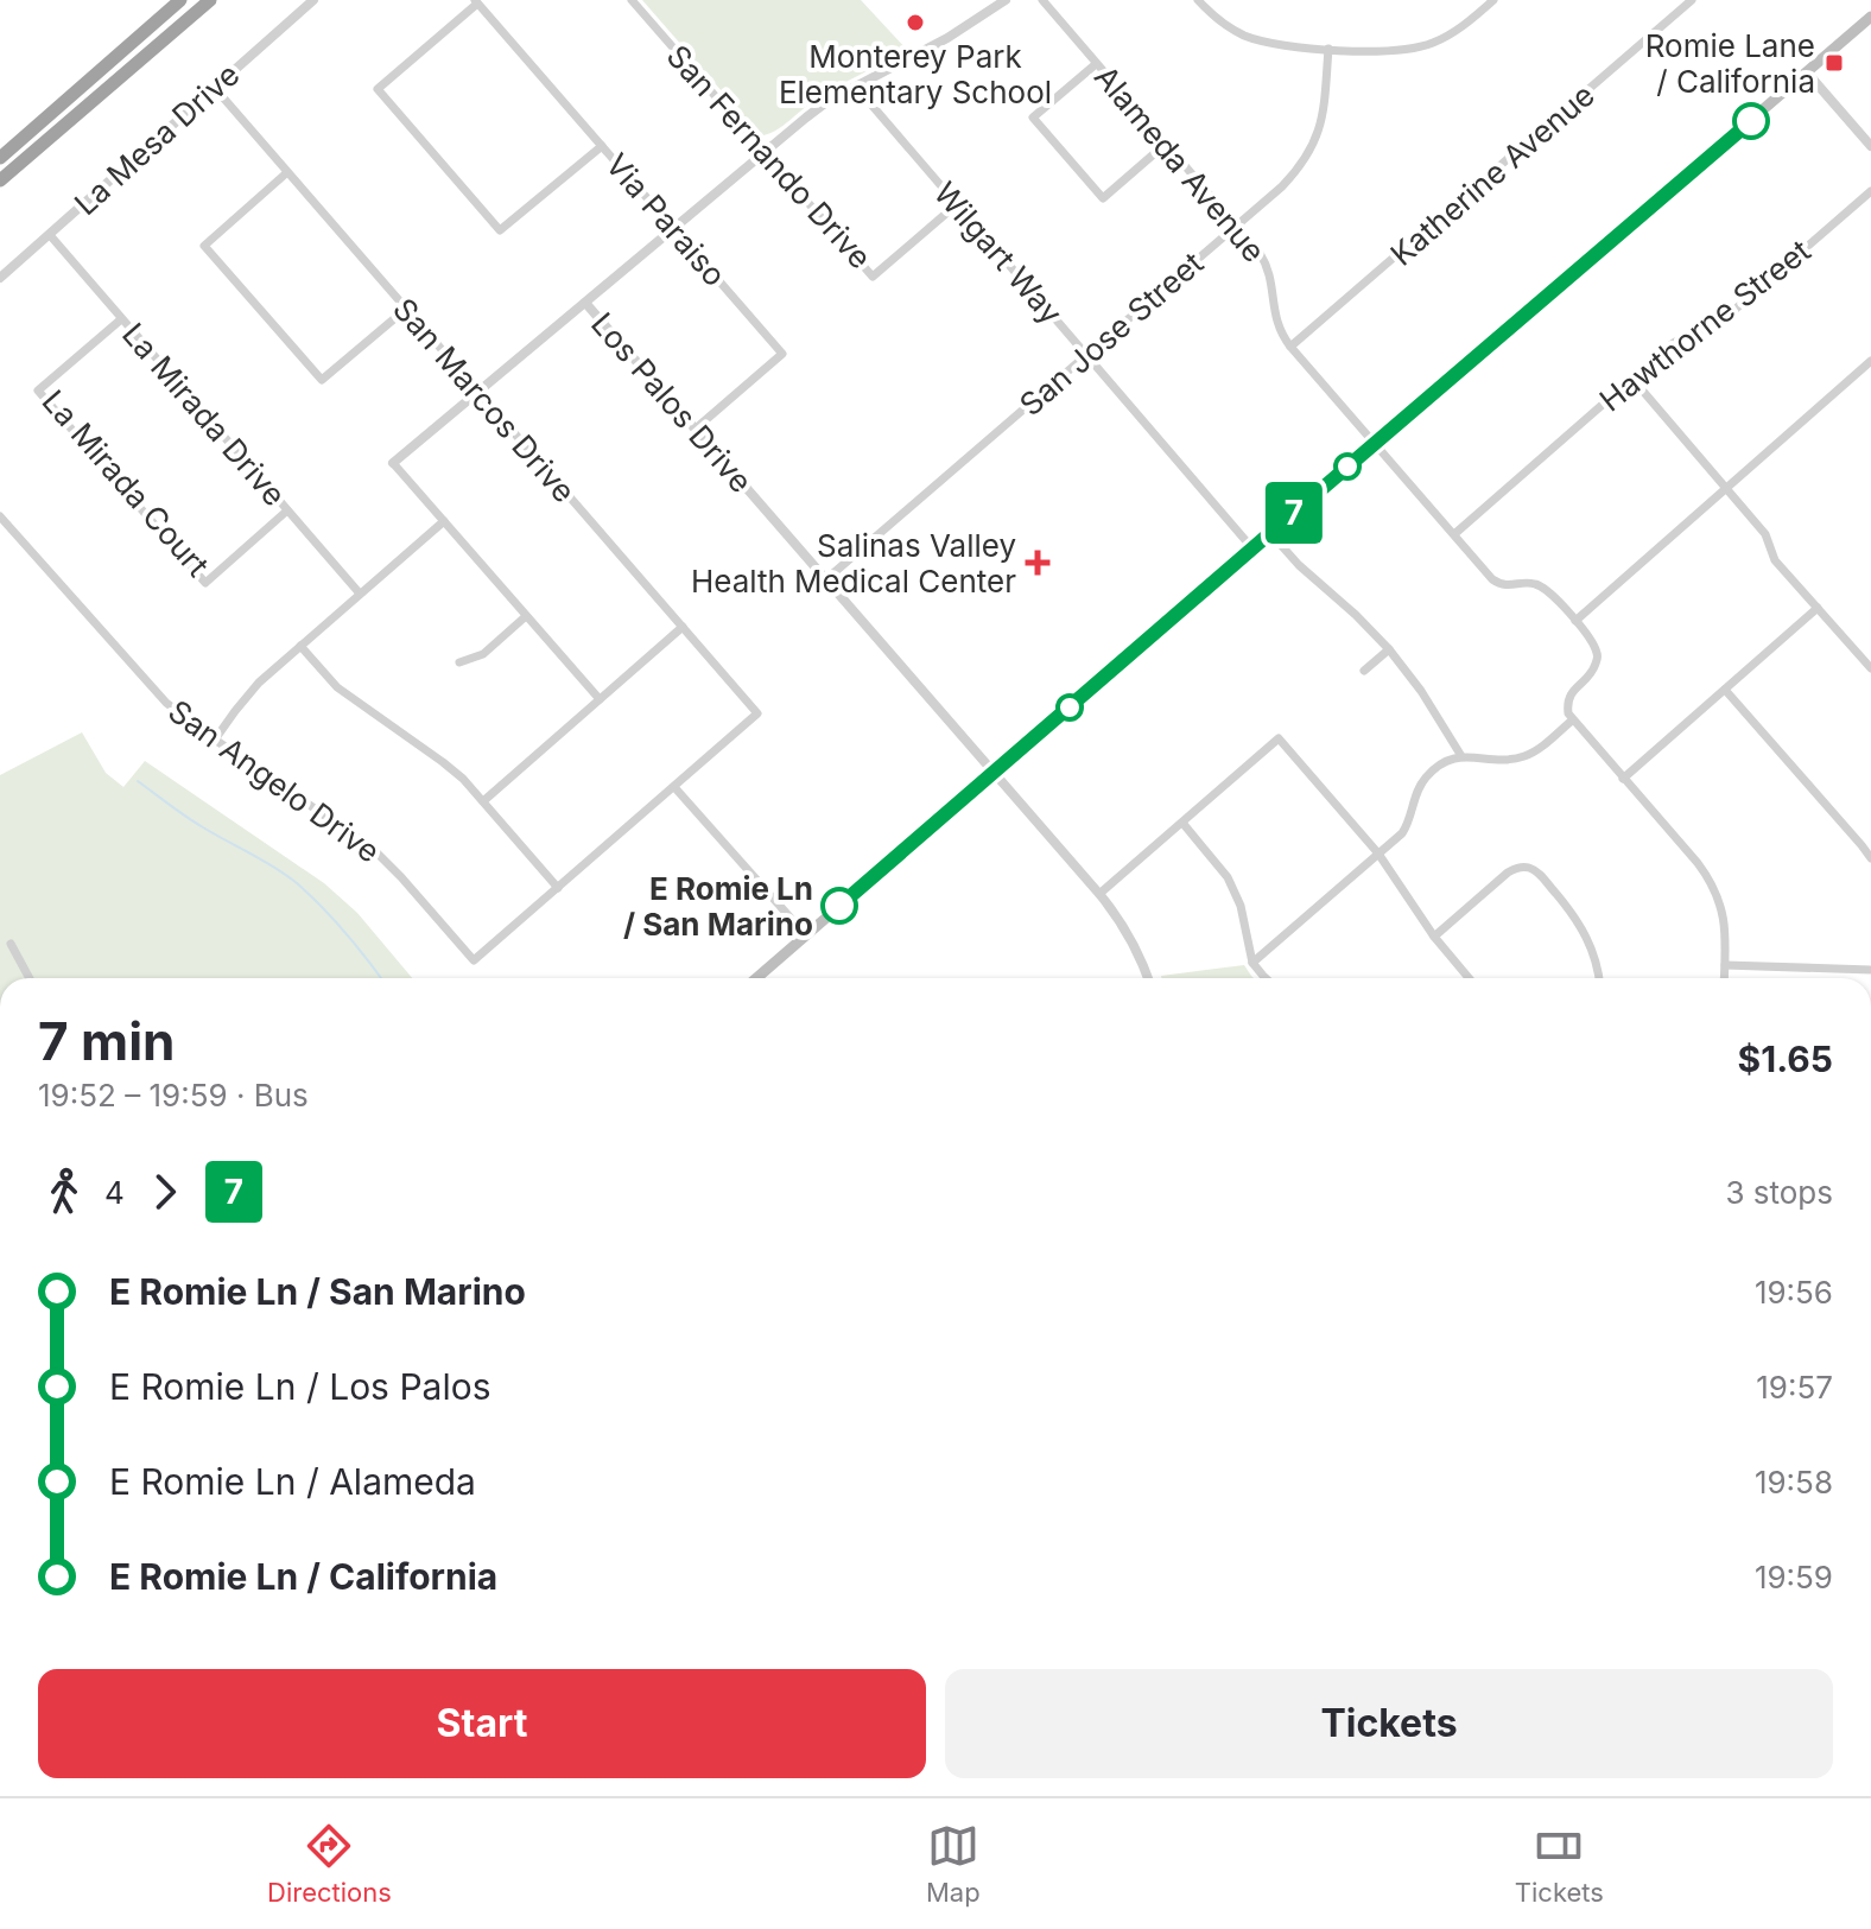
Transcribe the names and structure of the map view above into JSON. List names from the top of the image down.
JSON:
{
  "streets": {
    "street": [
      "La Mesa Drive",
      "San Fernando Drive",
      "Alameda Avenue",
      "Katherine Avenue",
      "Via Paraiso",
      "Wilgart Way",
      "Hawthorne Street",
      "San Jose Street",
      "San Marcos Drive",
      "Los Palos Drive",
      "La Mirada Drive",
      "La Mirada Court",
      "San Angelo Drive"
    ]
  },
  "crossings": [
    ["La Mesa Drive", "San Marcos Drive"],
    ["La Mesa Drive", "La Mirada Drive"],
    ["San Fernando Drive", "Wilgart Way"],
    ["Alameda Avenue", "Katherine Avenue"],
    ["Alameda Avenue", "Hawthorne Street"],
    ["Alameda Avenue", "San Jose Street"],
    ["Via Paraiso", "Los Palos Drive"],
    ["Wilgart Way", "San Jose Street"],
    ["San Jose Street", "Los Palos Drive"],
    ["La Mirada Drive", "La Mirada Court"]
  ],
  "places": {
    "other": ["Monterey Park Elementary School", "E Romie Ln / San Marino"],
    "transit": ["Romie Lane / California"],
    "health": ["Salinas Valley Health Medical Center"]
  },
  "lines": ["bus line 7"],
  "page": {
    "on_map": "7",
    "heading": ["7 min", "19:52 – 19:59 · Bus", "$1.65"],
    "legs": ["4", "7", "3 stops"],
    "list": [
      {
        "name": "E Romie Ln / San Marino",
        "value": "19:56"
      },
      {
        "name": "E Romie Ln / Los Palos",
        "value": "19:57"
      },
      {
        "name": "E Romie Ln / Alameda",
        "value": "19:58"
      },
      {
        "name": "E Romie Ln / California",
        "value": "19:59"
      }
    ],
    "buttons": ["Start", "Tickets"],
    "tabs": ["Directions", "Map", "Tickets"]
  }
}
